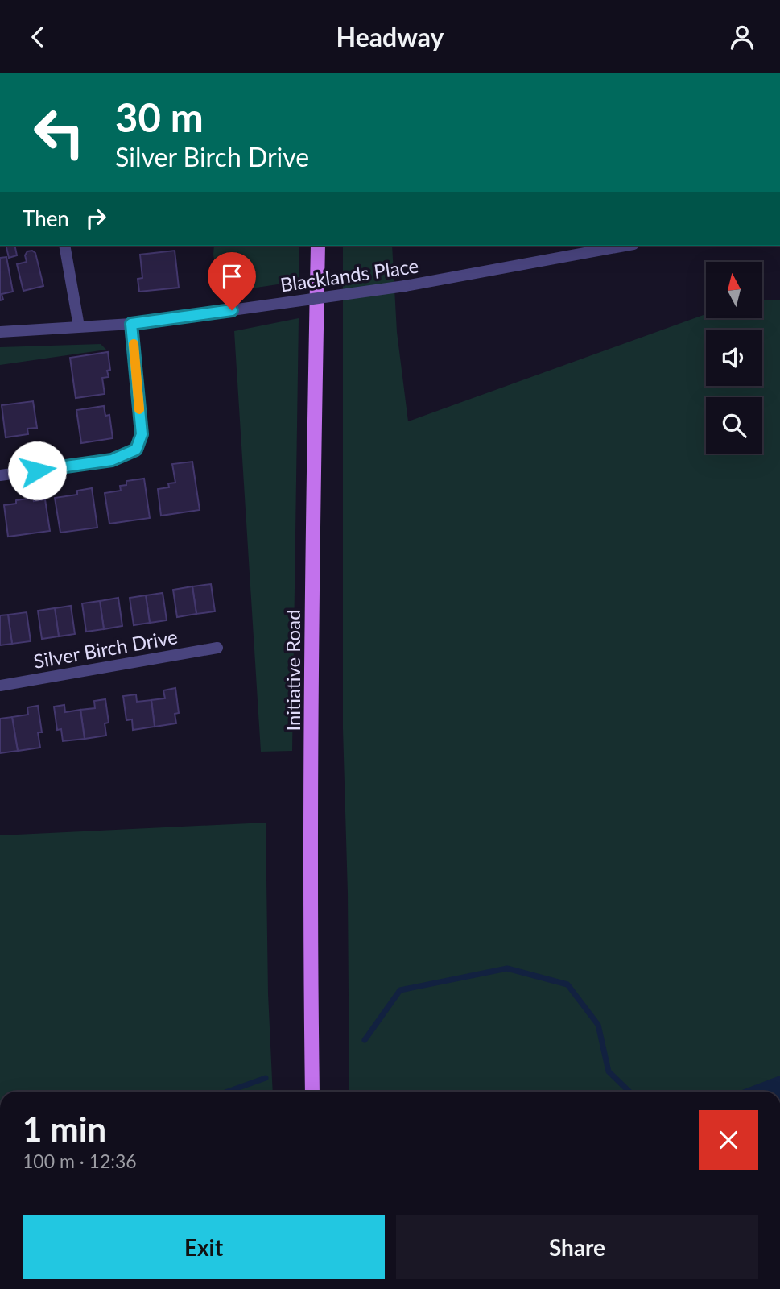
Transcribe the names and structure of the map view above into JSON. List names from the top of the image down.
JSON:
{
  "streets": {
    "main road": ["Initiative Road"],
    "street": ["Blacklands Place", "Silver Birch Drive"]
  },
  "north": "top",
  "page": {
    "header": "Headway",
    "turn": ["30 m", "Silver Birch Drive"],
    "then": "Then",
    "heading": ["1 min", "100 m · 12:36"],
    "buttons": ["Exit", "Share"]
  }
}
